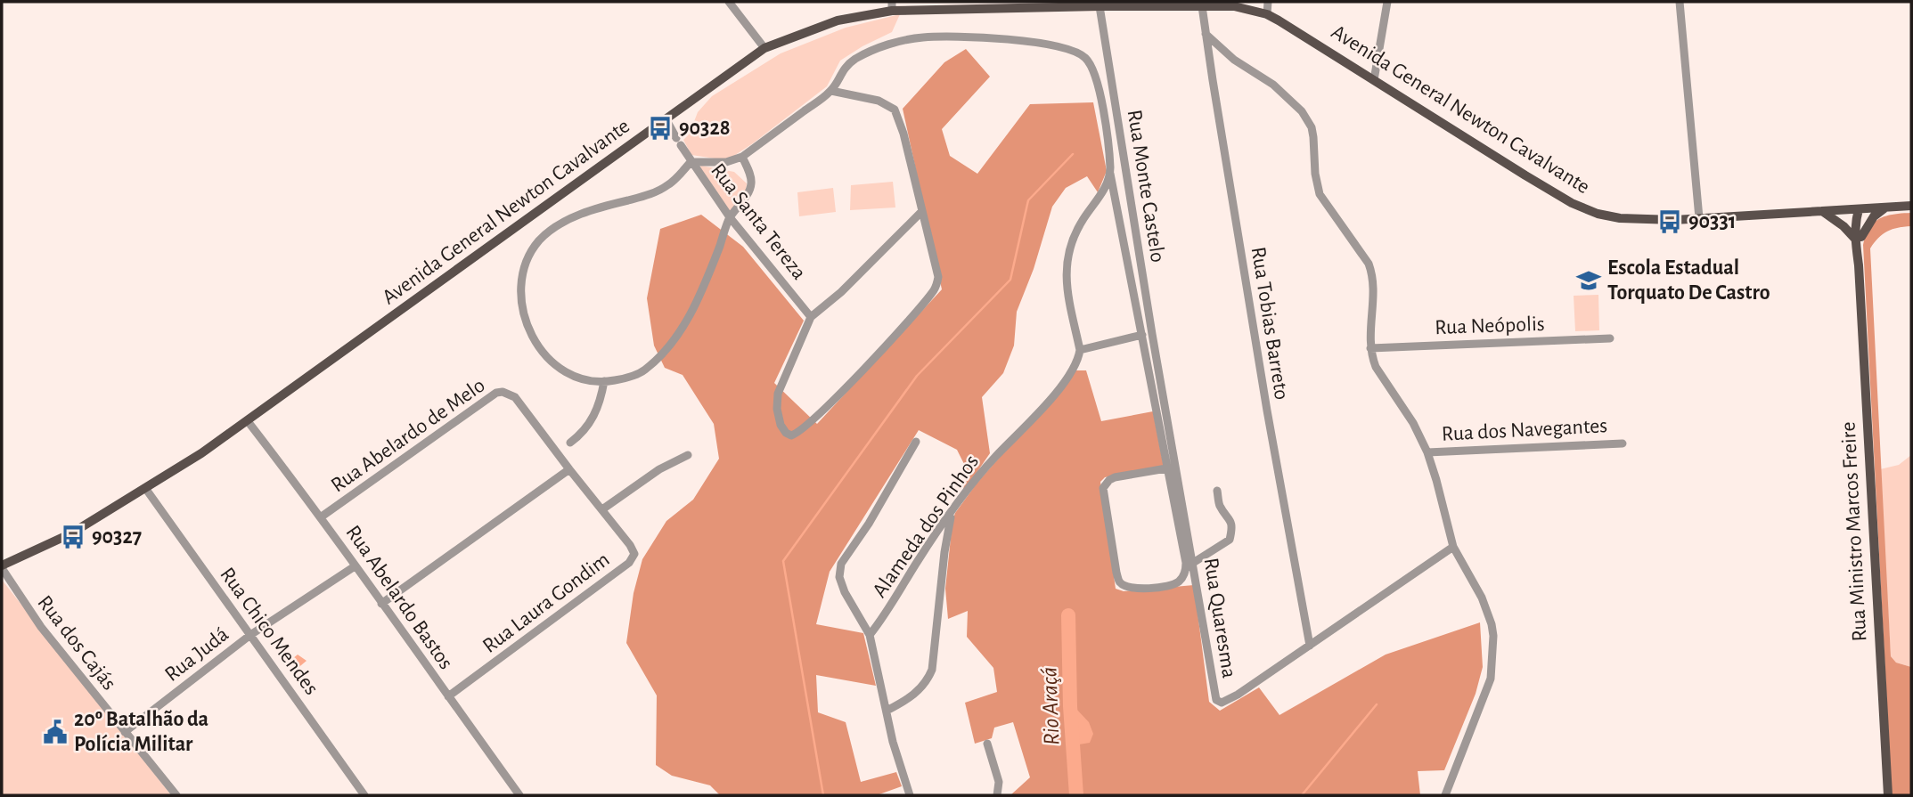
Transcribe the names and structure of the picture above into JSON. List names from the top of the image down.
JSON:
{
  "streets": {
    "main road": ["Avenida General Newton Cavalvante", "Rua Ministro Marcos Freire"],
    "street": [
      "Rua Monte Castelo",
      "Rua Santa Tereza",
      "Rua Tobias Barreto",
      "Rua Neópolis",
      "Rua dos Navegantes",
      "Rua Abelardo de Melo",
      "Alameda dos Pinhos",
      "Rua Abelardo Bastos",
      "Rua Laura Gondim",
      "Rua Quaresma",
      "Rua Chico Mendes",
      "Rua dos Cajás",
      "Rua Judá"
    ]
  },
  "crossings": [
    ["Avenida General Newton Cavalvante", "Rua Monte Castelo"],
    ["Avenida General Newton Cavalvante", "Rua Santa Tereza"],
    ["Avenida General Newton Cavalvante", "Rua Tobias Barreto"],
    ["Avenida General Newton Cavalvante", "Rua Ministro Marcos Freire"],
    ["Avenida General Newton Cavalvante", "Rua Abelardo Bastos"],
    ["Avenida General Newton Cavalvante", "Rua Chico Mendes"],
    ["Avenida General Newton Cavalvante", "Rua dos Cajás"],
    ["Rua Monte Castelo", "Rua Quaresma"],
    ["Rua Tobias Barreto", "Rua Quaresma"],
    ["Rua Abelardo de Melo", "Rua Abelardo Bastos"],
    ["Rua Abelardo Bastos", "Rua Laura Gondim"],
    ["Rua Abelardo Bastos", "Rua Judá"],
    ["Rua Chico Mendes", "Rua Judá"],
    ["Rua dos Cajás", "Rua Judá"]
  ],
  "water": ["Rio Araçá"],
  "places": {
    "bus stop": ["90328", "90331", "90327"],
    "school or university": ["Escola Estadual Torquato De Castro"],
    "public building": ["20º Batalhão da Polícia Militar"]
  }
}
